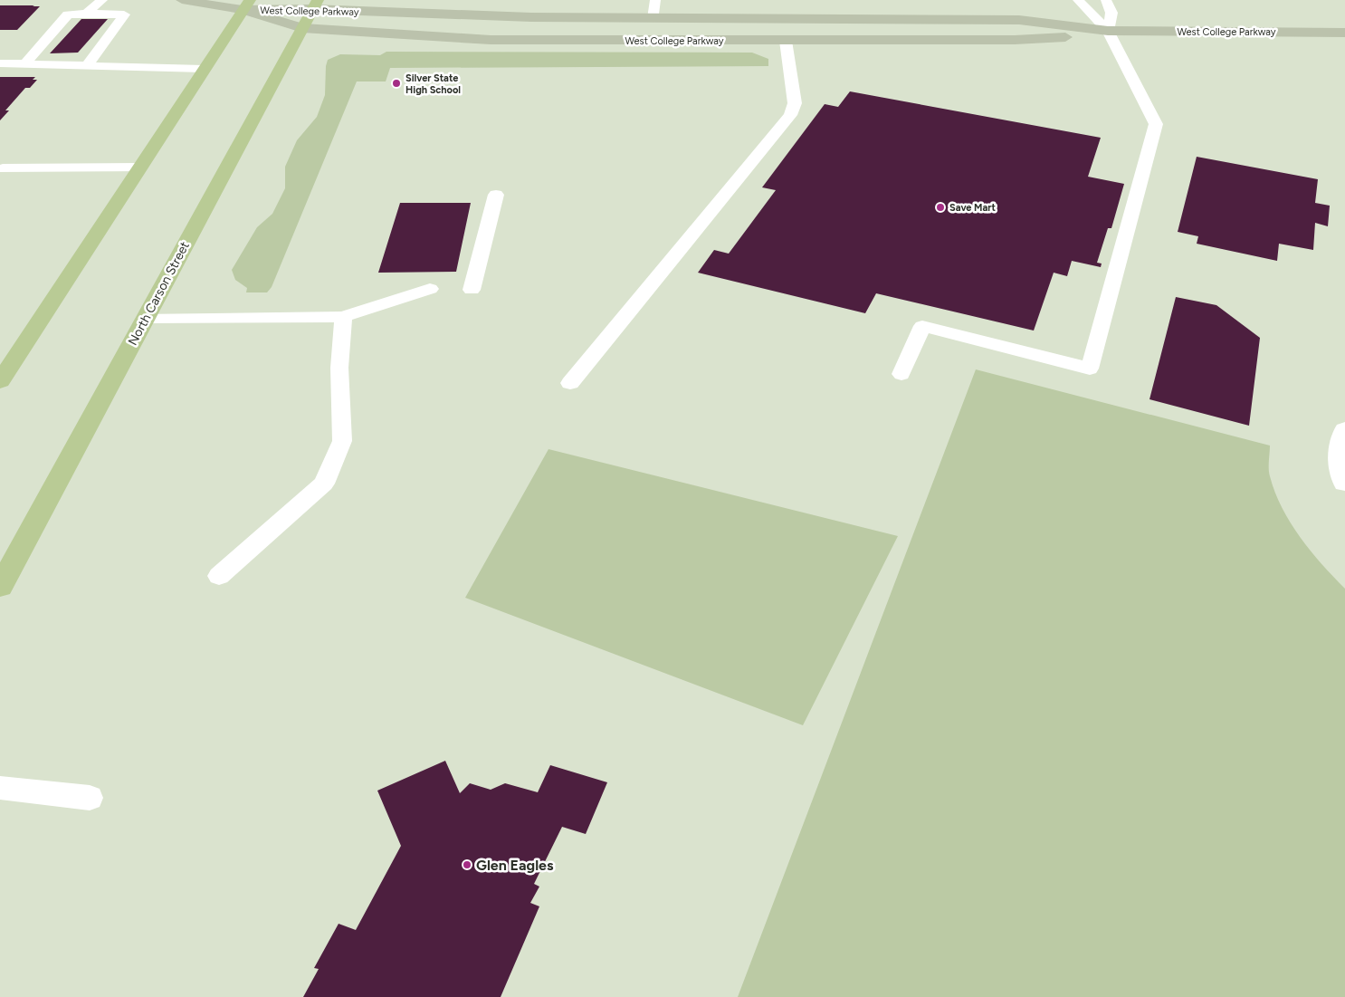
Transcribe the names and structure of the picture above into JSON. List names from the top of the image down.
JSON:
{
  "streets": {
    "main road": ["North Carson Street"],
    "street": ["West College Parkway"]
  },
  "crossings": [
    ["West College Parkway", "North Carson Street"]
  ],
  "places": ["Silver State High School", "Save Mart", "Glen Eagles"]
}
